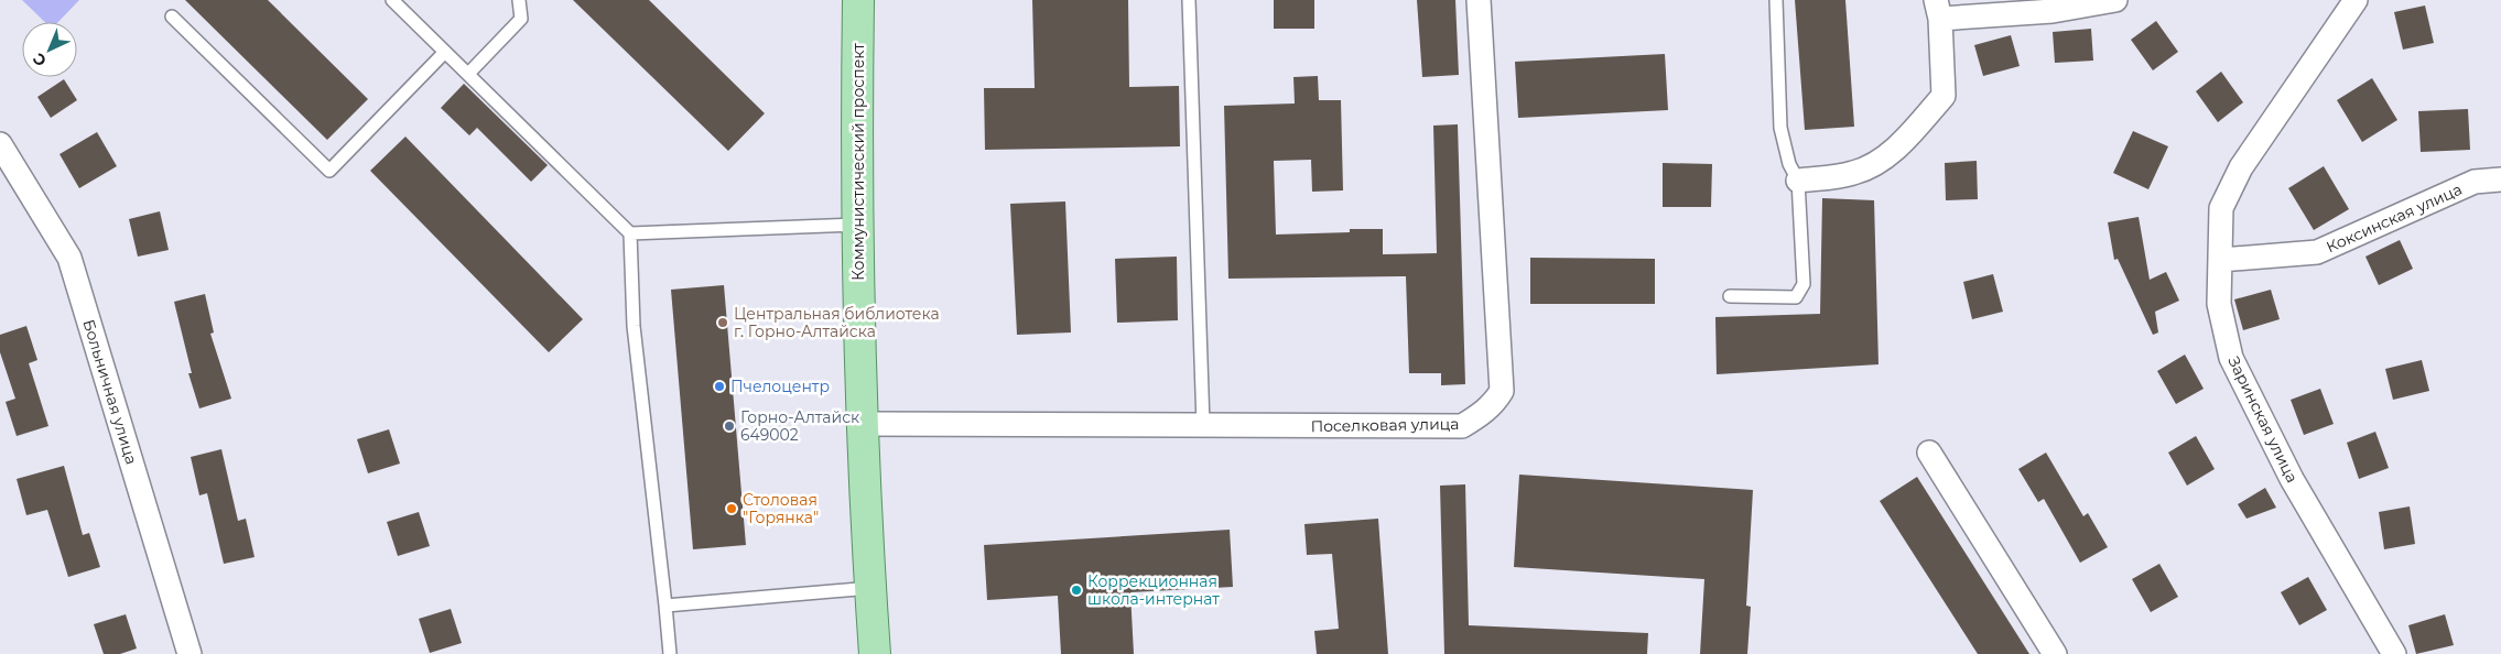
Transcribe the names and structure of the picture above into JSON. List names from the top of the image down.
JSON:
{
  "streets": {
    "main road": ["Коммунистический проспект"],
    "street": [
      "Коксинская улица",
      "Больничная улица",
      "Заринская улица",
      "Поселковая улица"
    ]
  },
  "crossings": [
    ["Коммунистический проспект", "Поселковая улица"],
    ["Коксинская улица", "Заринская улица"]
  ],
  "places": [
    "Центральная библиотека г. Горно-Алтайска",
    "Пчелоцентр",
    "Горно-Алтайск 649002",
    "Столовая \"Горянка\"",
    "Коррекционная школа-интернат"
  ],
  "north": "bottom left"
}
